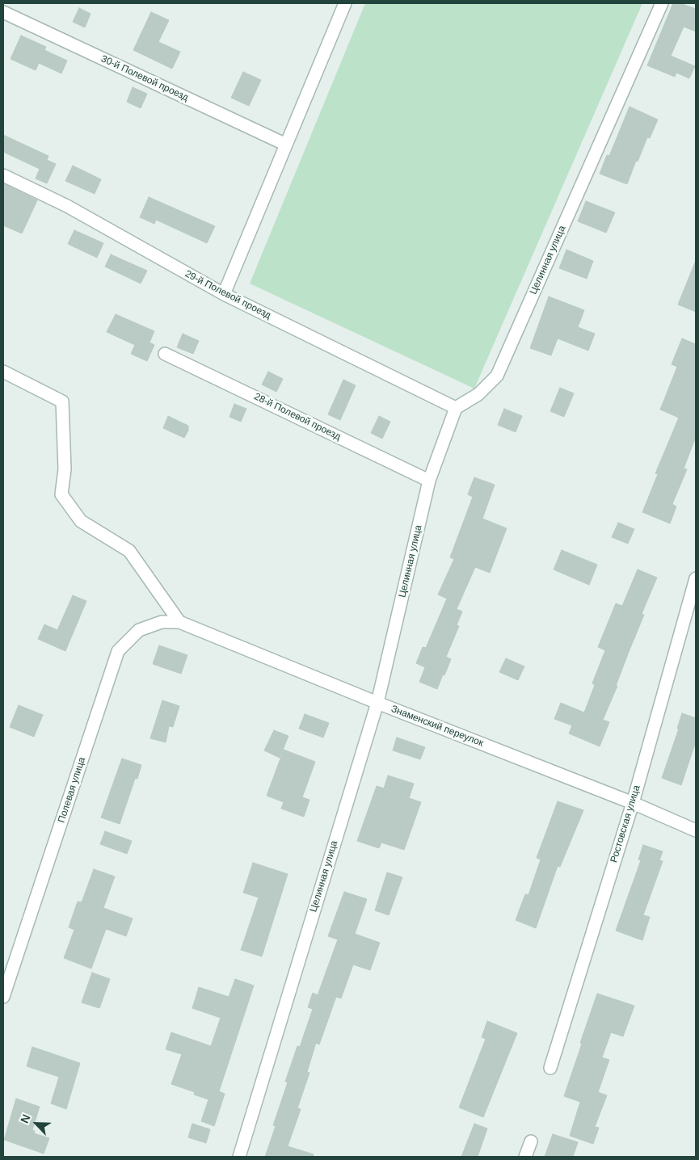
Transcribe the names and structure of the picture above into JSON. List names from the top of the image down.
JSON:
{
  "streets": {
    "street": [
      "30-й Полевой проезд",
      "Целинная улица",
      "29-й Полевой проезд",
      "28-й Полевой проезд",
      "Знаменский переулок",
      "Полевая улица",
      "Ростовская улица"
    ]
  },
  "crossings": [
    ["Целинная улица", "29-й Полевой проезд"],
    ["Целинная улица", "28-й Полевой проезд"],
    ["Целинная улица", "Знаменский переулок"],
    ["Знаменский переулок", "Полевая улица"],
    ["Знаменский переулок", "Ростовская улица"]
  ],
  "north": "top left"
}
